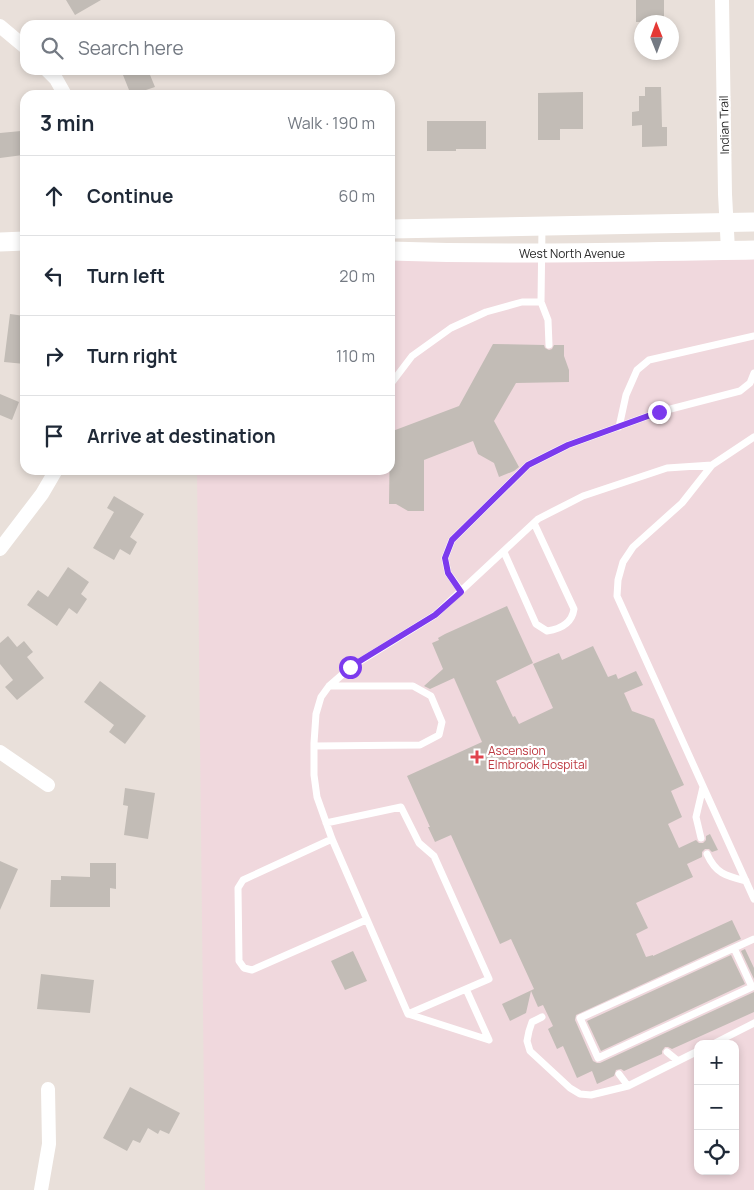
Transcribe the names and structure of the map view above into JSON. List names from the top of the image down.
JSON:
{
  "streets": {
    "main road": ["West North Avenue"],
    "street": ["Indian Trail"]
  },
  "crossings": [
    ["Indian Trail", "West North Avenue"]
  ],
  "places": {
    "health": ["Ascension Elmbrook Hospital"]
  },
  "north": "top",
  "page": {
    "search": "Search here",
    "heading": ["3 min", "Walk · 190 m"],
    "list": [
      ["Continue", "60 m"],
      ["Turn left", "20 m"],
      ["Turn right", "110 m"],
      "Arrive at destination"
    ],
    "map_buttons": ["+", "−"]
  }
}
